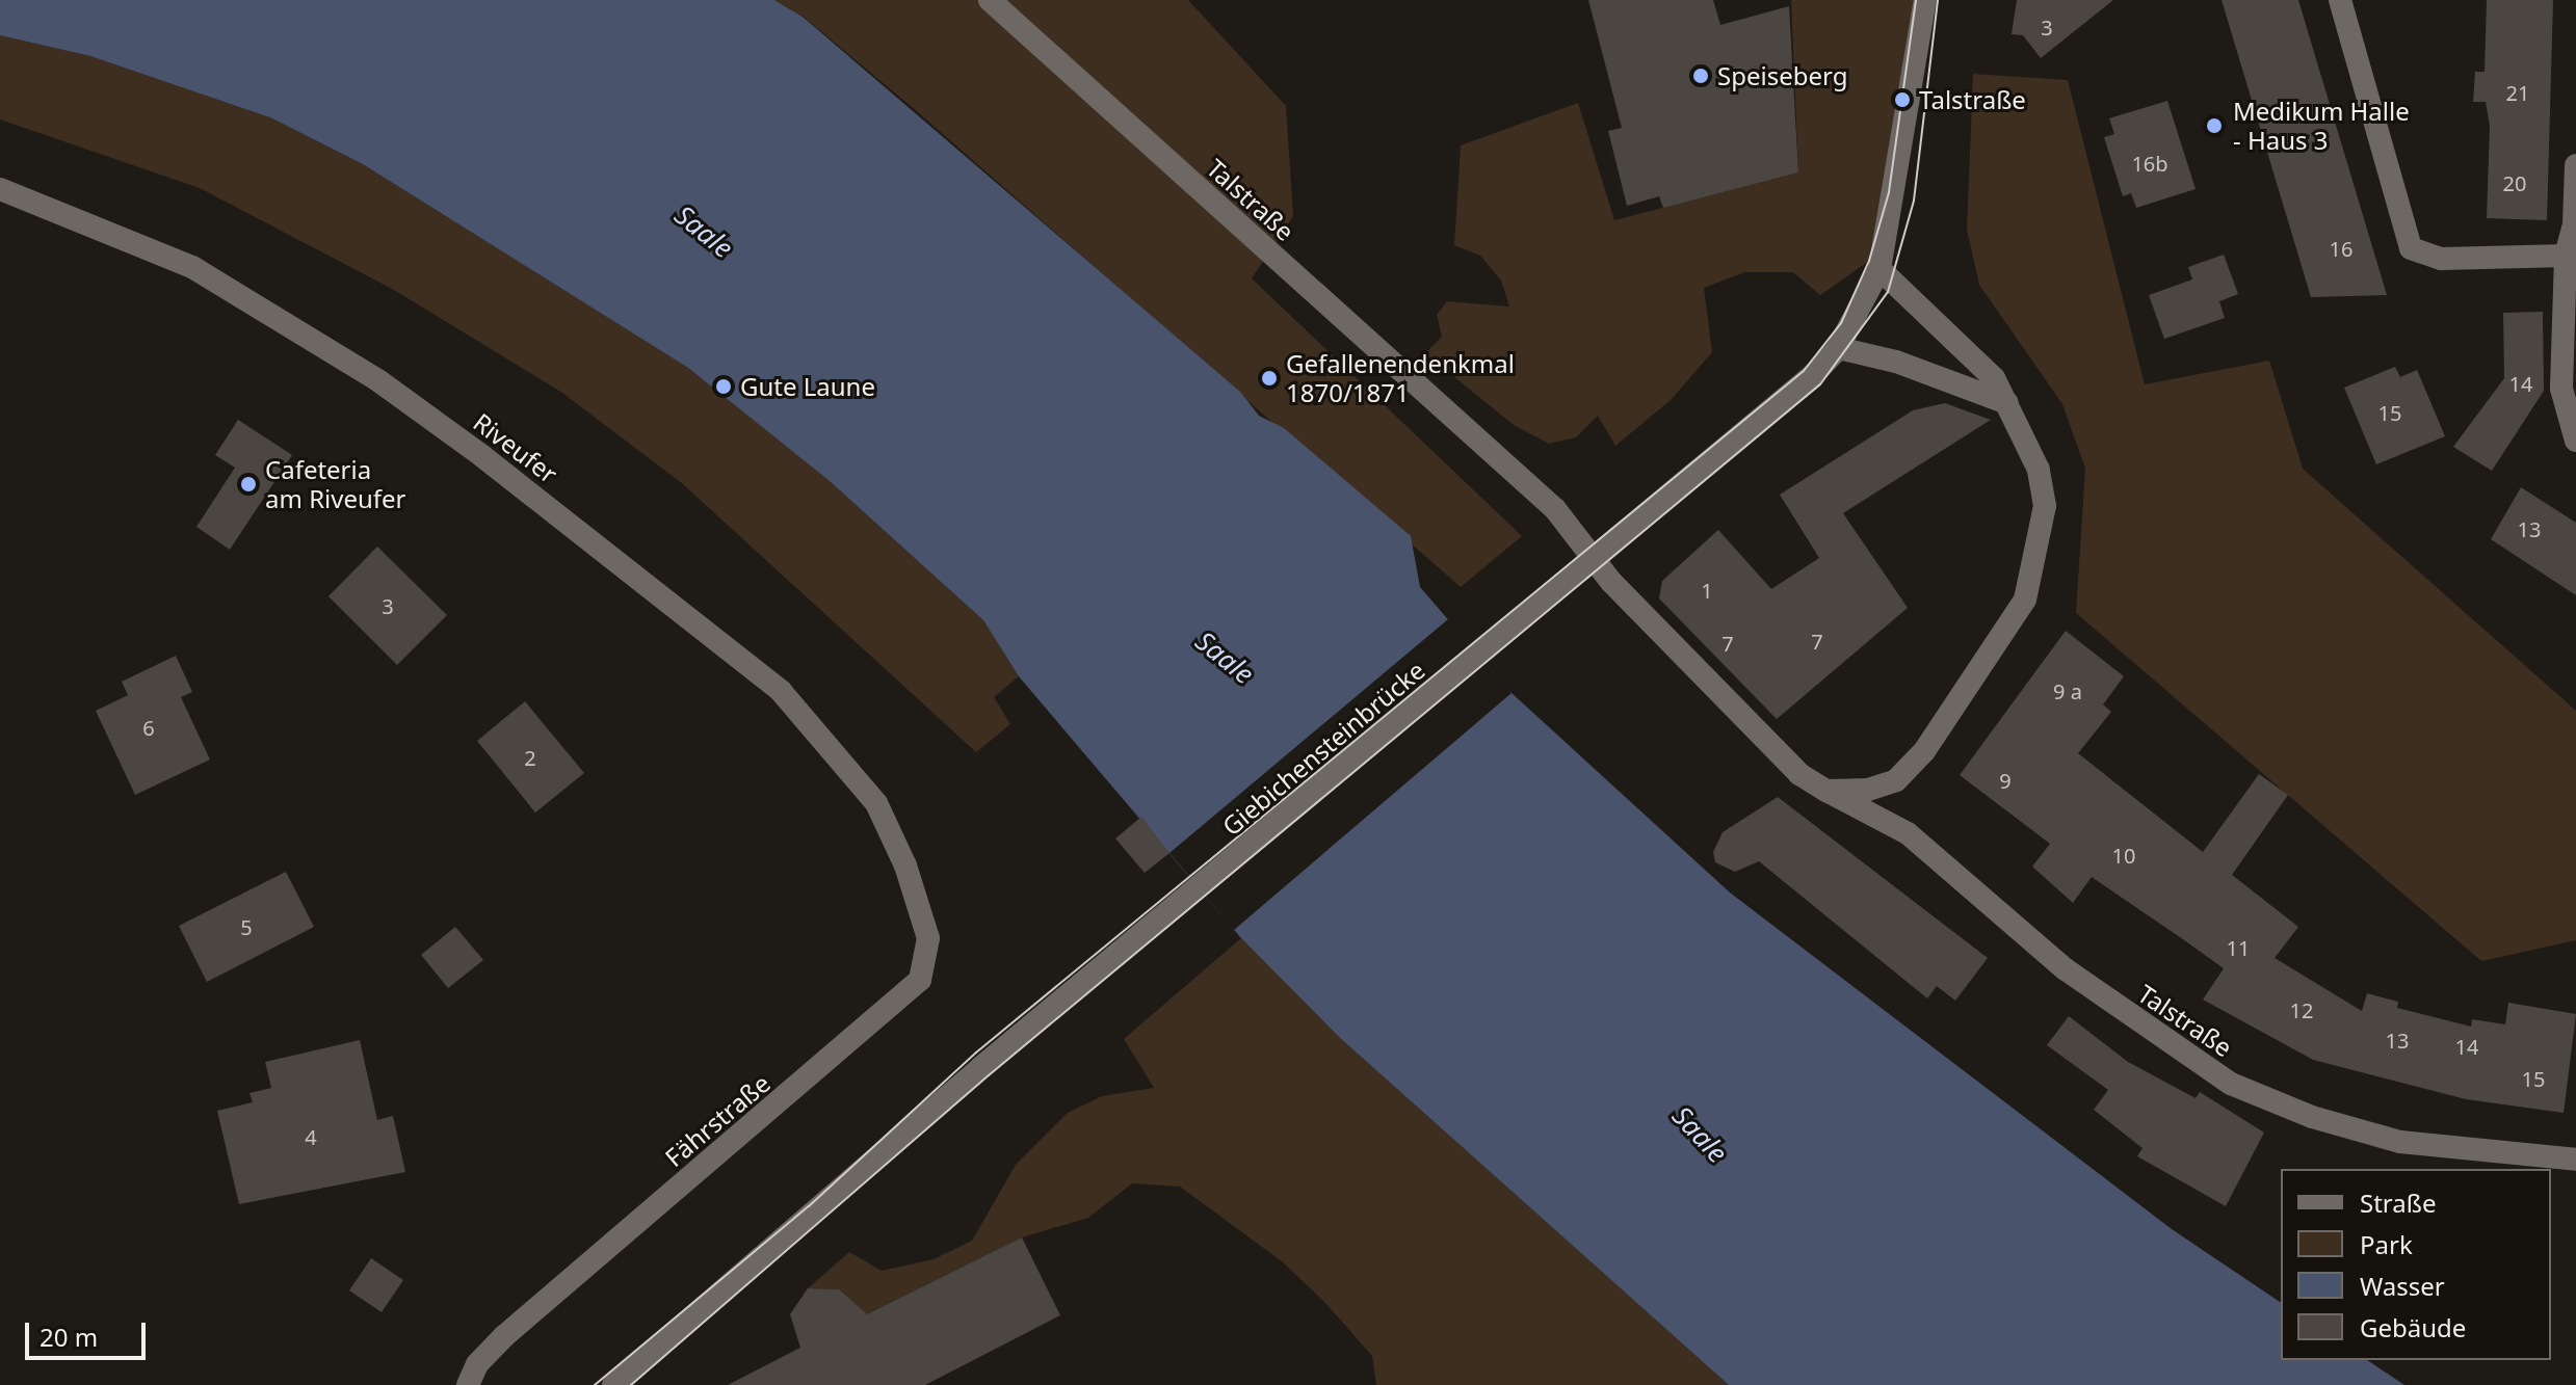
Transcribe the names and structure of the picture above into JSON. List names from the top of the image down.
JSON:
{
  "streets": {
    "street": [
      "Talstraße",
      "Riveufer",
      "Giebichensteinbrücke",
      "Fährstraße"
    ]
  },
  "crossings": [
    ["Riveufer", "Fährstraße"]
  ],
  "water": ["Saale"],
  "places": [
    "Speiseberg",
    "Talstraße",
    "Medikum Halle - Haus 3",
    "Gefallenendenkmal 1870/1871",
    "Gute Laune",
    "Cafeteria am Riveufer"
  ],
  "house_numbers": [
    "3",
    "21",
    "16b",
    "20",
    "16",
    "14",
    "15",
    "13",
    "1",
    "3",
    "7",
    "7",
    "9 a",
    "6",
    "2",
    "9",
    "10",
    "5",
    "11",
    "12",
    "13",
    "14",
    "15",
    "4"
  ],
  "legend": [
    "Straße",
    "Park",
    "Wasser",
    "Gebäude"
  ],
  "scale_bar": "20 m"
}
